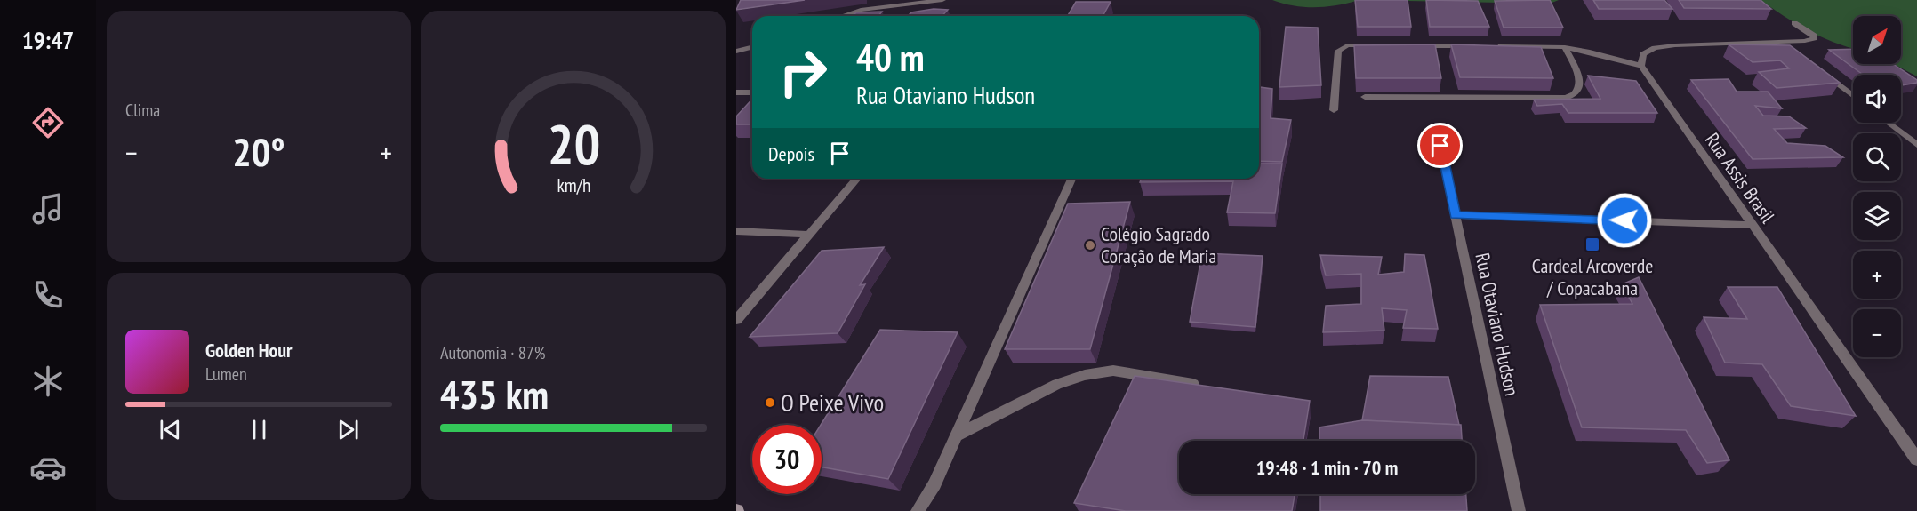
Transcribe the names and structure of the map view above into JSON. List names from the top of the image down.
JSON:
{
  "streets": {
    "street": ["Rua Assis Brasil", "Rua Otaviano Hudson"]
  },
  "places": {
    "transit": ["Cardeal Arcoverde / Copacabana"],
    "other": ["Colégio Sagrado Coração de Maria", "O Peixe Vivo"]
  },
  "north": "top right",
  "page": {
    "tabs": "19:47",
    "tile": [
      "Clima",
      ["Autonomia · 87%", "435 km"]
    ],
    "map_buttons": ["+", "−"],
    "turn": ["40 m", "Rua Otaviano Hudson"],
    "then": "Depois",
    "heat": ["−", "20°", "+"],
    "song": ["Golden Hour", "Lumen"],
    "limit": "30",
    "trip": "19:48 · 1 min · 70 m",
    "gauge": ["20", "km/h"]
  }
}
